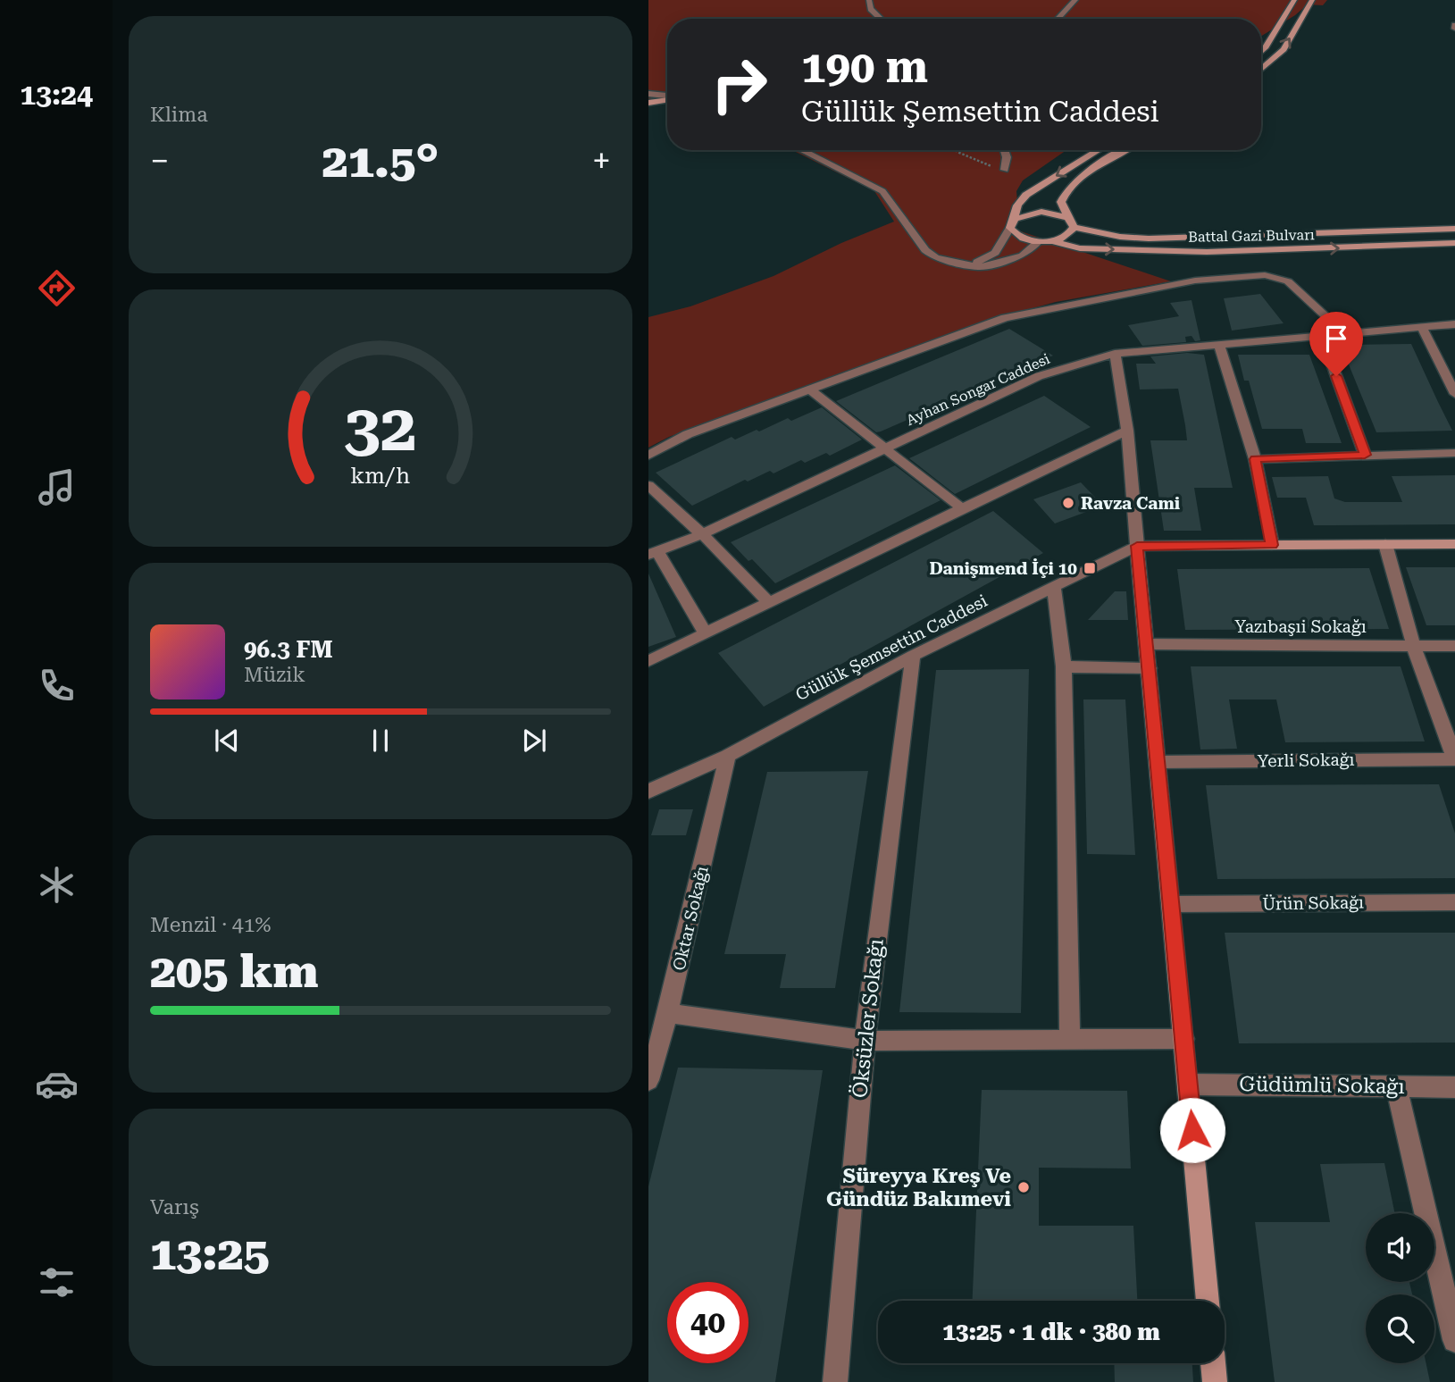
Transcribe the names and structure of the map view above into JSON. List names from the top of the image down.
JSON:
{
  "streets": {
    "street": [
      "Battal Gazi Bulvarı",
      "Ayhan Songar Caddesi",
      "Yazıbaşıi Sokağı",
      "Güllük Şemsettin Caddesi",
      "Yerli Sokağı",
      "Ürün Sokağı",
      "Oktar Sokağı",
      "Öksüzler Sokağı",
      "Güdümlü Sokağı"
    ]
  },
  "crossings": [
    ["Güllük Şemsettin Caddesi", "Oktar Sokağı"],
    ["Güllük Şemsettin Caddesi", "Öksüzler Sokağı"]
  ],
  "places": {
    "other": ["Ravza Cami", "Süreyya Kreş Ve Gündüz Bakımevi"],
    "transit": ["Danişmend İçi 10"]
  },
  "page": {
    "tabs": "13:24",
    "tile": [
      "Klima",
      ["Menzil · 41%", "205 km"],
      ["Varış", "13:25"]
    ],
    "turn": ["190 m", "Güllük Şemsettin Caddesi"],
    "heat": ["−", "21.5°", "+"],
    "song": ["96.3 FM", "Müzik"],
    "limit": "40",
    "trip": "13:25 · 1 dk · 380 m",
    "gauge": ["32", "km/h"]
  }
}
